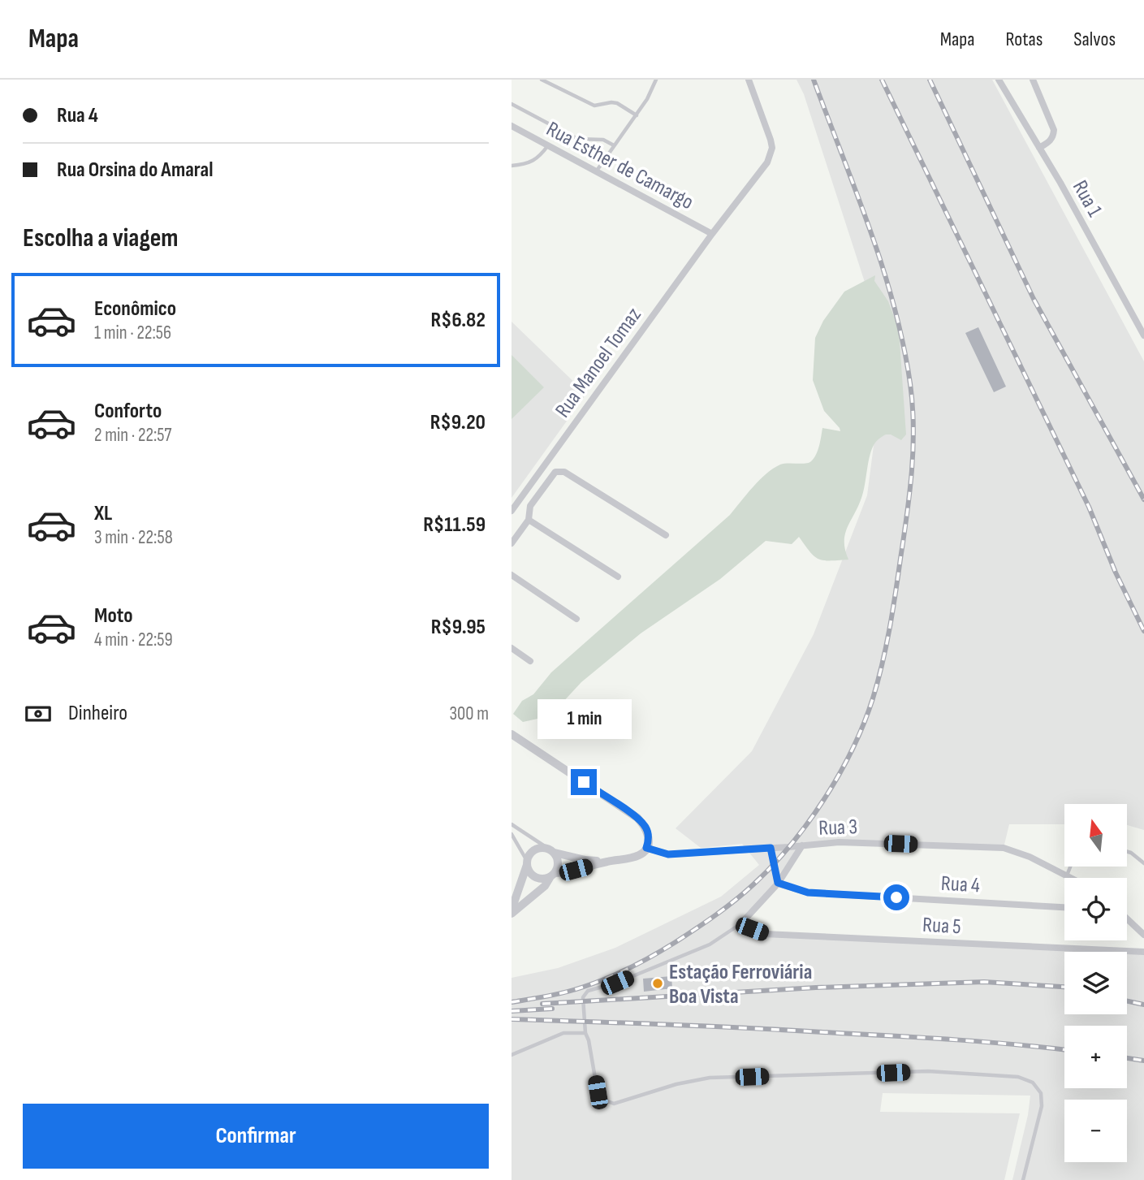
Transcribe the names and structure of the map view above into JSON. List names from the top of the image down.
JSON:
{
  "streets": {
    "street": [
      "Rua Esther de Camargo",
      "Rua 1",
      "Rua Manoel Tomaz",
      "Rua 3",
      "Rua 4",
      "Rua 5"
    ]
  },
  "crossings": [
    ["Rua Esther de Camargo", "Rua Manoel Tomaz"]
  ],
  "places": ["Estação Ferroviária Boa Vista"],
  "north": "top",
  "page": {
    "header": "Mapa",
    "nav": ["Mapa", "Rotas", "Salvos"],
    "banner": ["Rua 4", "Rua Orsina do Amaral"],
    "heading": "Escolha a viagem",
    "list": [
      {
        "name": "Econômico",
        "note": "1 min · 22:56",
        "value": "R$6.82"
      },
      {
        "name": "Conforto",
        "note": "2 min · 22:57",
        "value": "R$9.20"
      },
      {
        "name": "XL",
        "note": "3 min · 22:58",
        "value": "R$11.59"
      },
      {
        "name": "Moto",
        "note": "4 min · 22:59",
        "value": "R$9.95"
      }
    ],
    "pay": ["Dinheiro", "300 m"],
    "bubble": "1 min",
    "map_buttons": ["+", "−"],
    "buttons": "Confirmar"
  }
}
